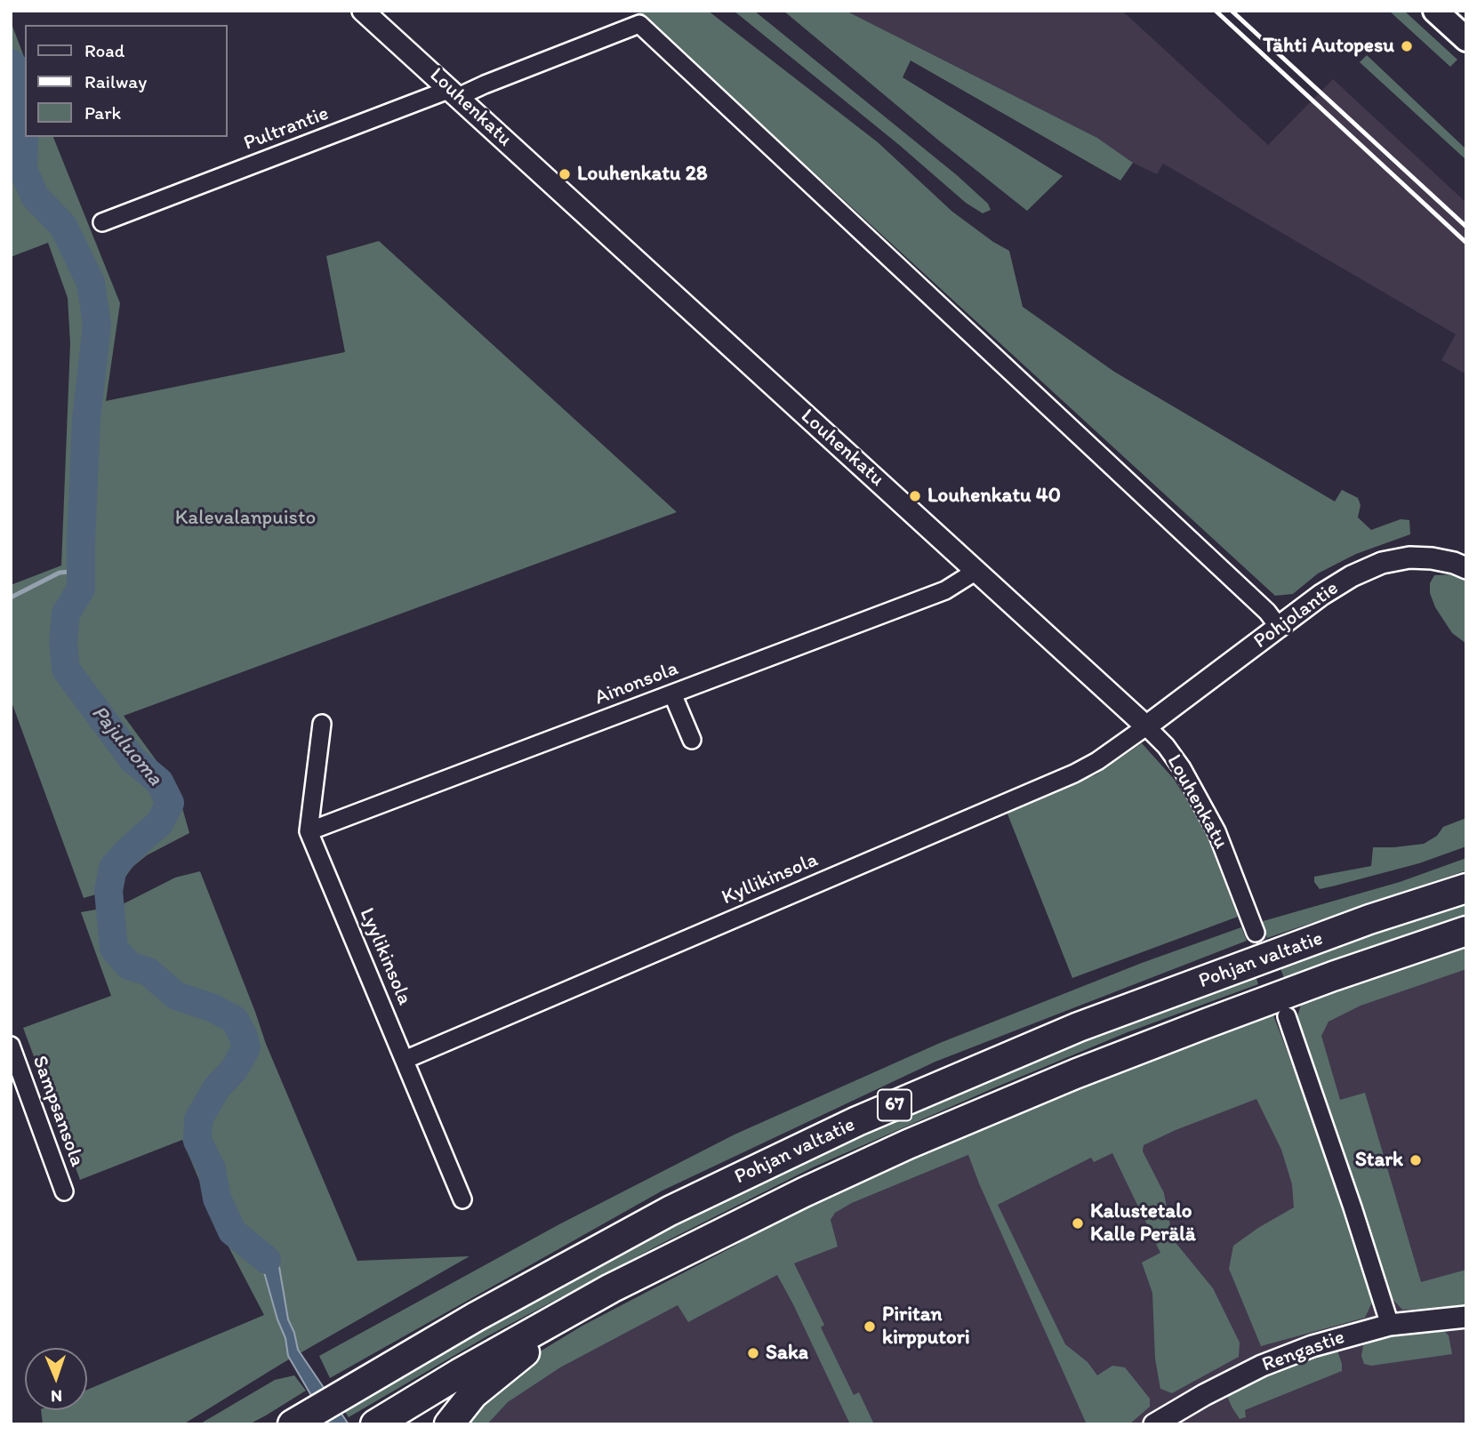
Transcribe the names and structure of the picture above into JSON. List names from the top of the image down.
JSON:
{
  "streets": {
    "highway": ["Pohjan valtatie", "67"],
    "street": [
      "Louhenkatu",
      "Pultrantie",
      "Pohjolantie",
      "Ainonsola",
      "Kyllikinsola",
      "Lyylikinsola",
      "Sampsansola",
      "Rengastie"
    ]
  },
  "crossings": [
    ["Louhenkatu", "Pultrantie"],
    ["Louhenkatu", "Pohjolantie"],
    ["Louhenkatu", "Ainonsola"],
    ["Louhenkatu", "Kyllikinsola"],
    ["Pultrantie", "Pohjolantie"],
    ["Pohjolantie", "Kyllikinsola"],
    ["Ainonsola", "Lyylikinsola"],
    ["Kyllikinsola", "Lyylikinsola"]
  ],
  "water": ["Pajuluoma"],
  "parks": ["Kalevalanpuisto"],
  "places": [
    "Tähti Autopesu",
    "Louhenkatu 28",
    "Louhenkatu 40",
    "Stark",
    "Kalustetalo Kalle Perälä",
    "Piritan kirpputori",
    "Saka"
  ],
  "legend": ["Road", "Railway", "Park"],
  "north": "bottom"
}
